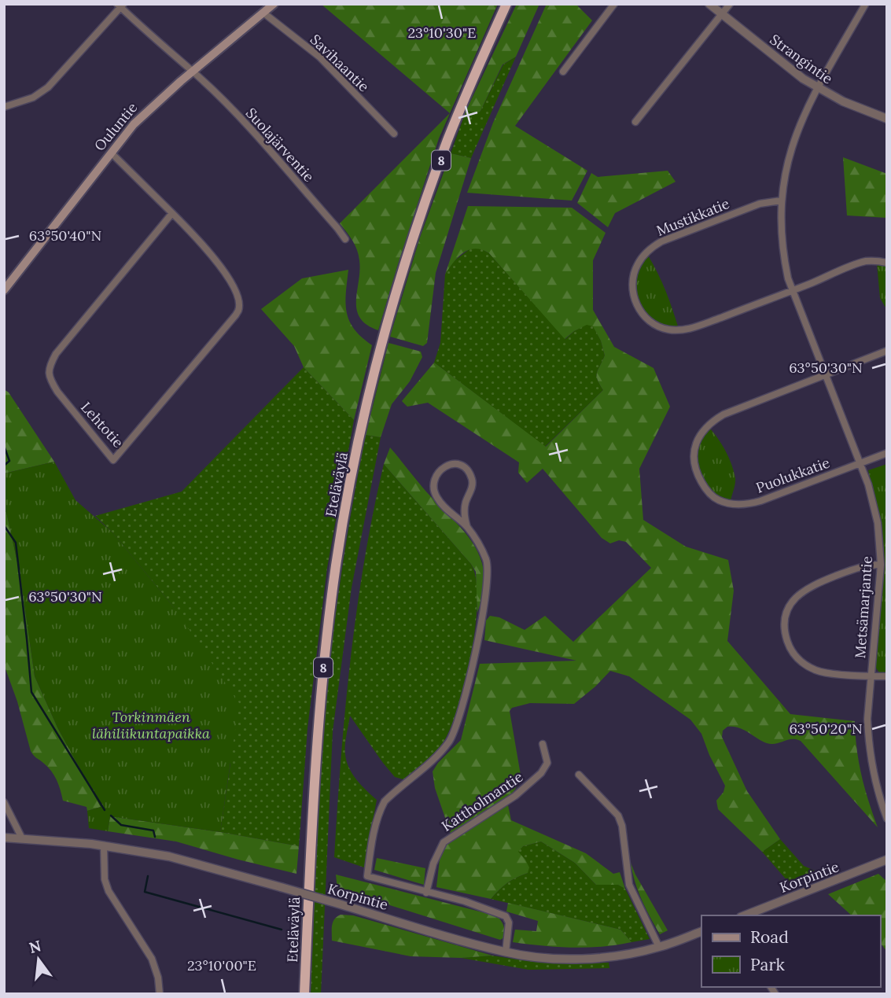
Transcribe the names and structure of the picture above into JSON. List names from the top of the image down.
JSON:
{
  "streets": {
    "highway": ["8", "Eteläväylä"],
    "main road": ["Ouluntie"],
    "street": [
      "Strangintie",
      "Savihaantie",
      "Suolajärventie",
      "Mustikkatie",
      "Lehtotie",
      "Puolukkatie",
      "Metsämarjantie",
      "Kattholmantie",
      "Korpintie"
    ]
  },
  "crossings": [
    ["Strangintie", "Metsämarjantie"],
    ["Savihaantie", "Ouluntie"],
    ["Ouluntie", "Suolajärventie"],
    ["Ouluntie", "Lehtotie"],
    ["Mustikkatie", "Metsämarjantie"],
    ["Puolukkatie", "Metsämarjantie"]
  ],
  "parks": ["Torkinmäen lähiliikuntapaikka"],
  "legend": ["Road", "Park"],
  "north": "top",
  "coordinates": [
    "23°10'30\"E",
    "63°50'40\"N",
    "63°50'30\"N",
    "63°50'20\"N",
    "23°10'00\"E"
  ]
}
